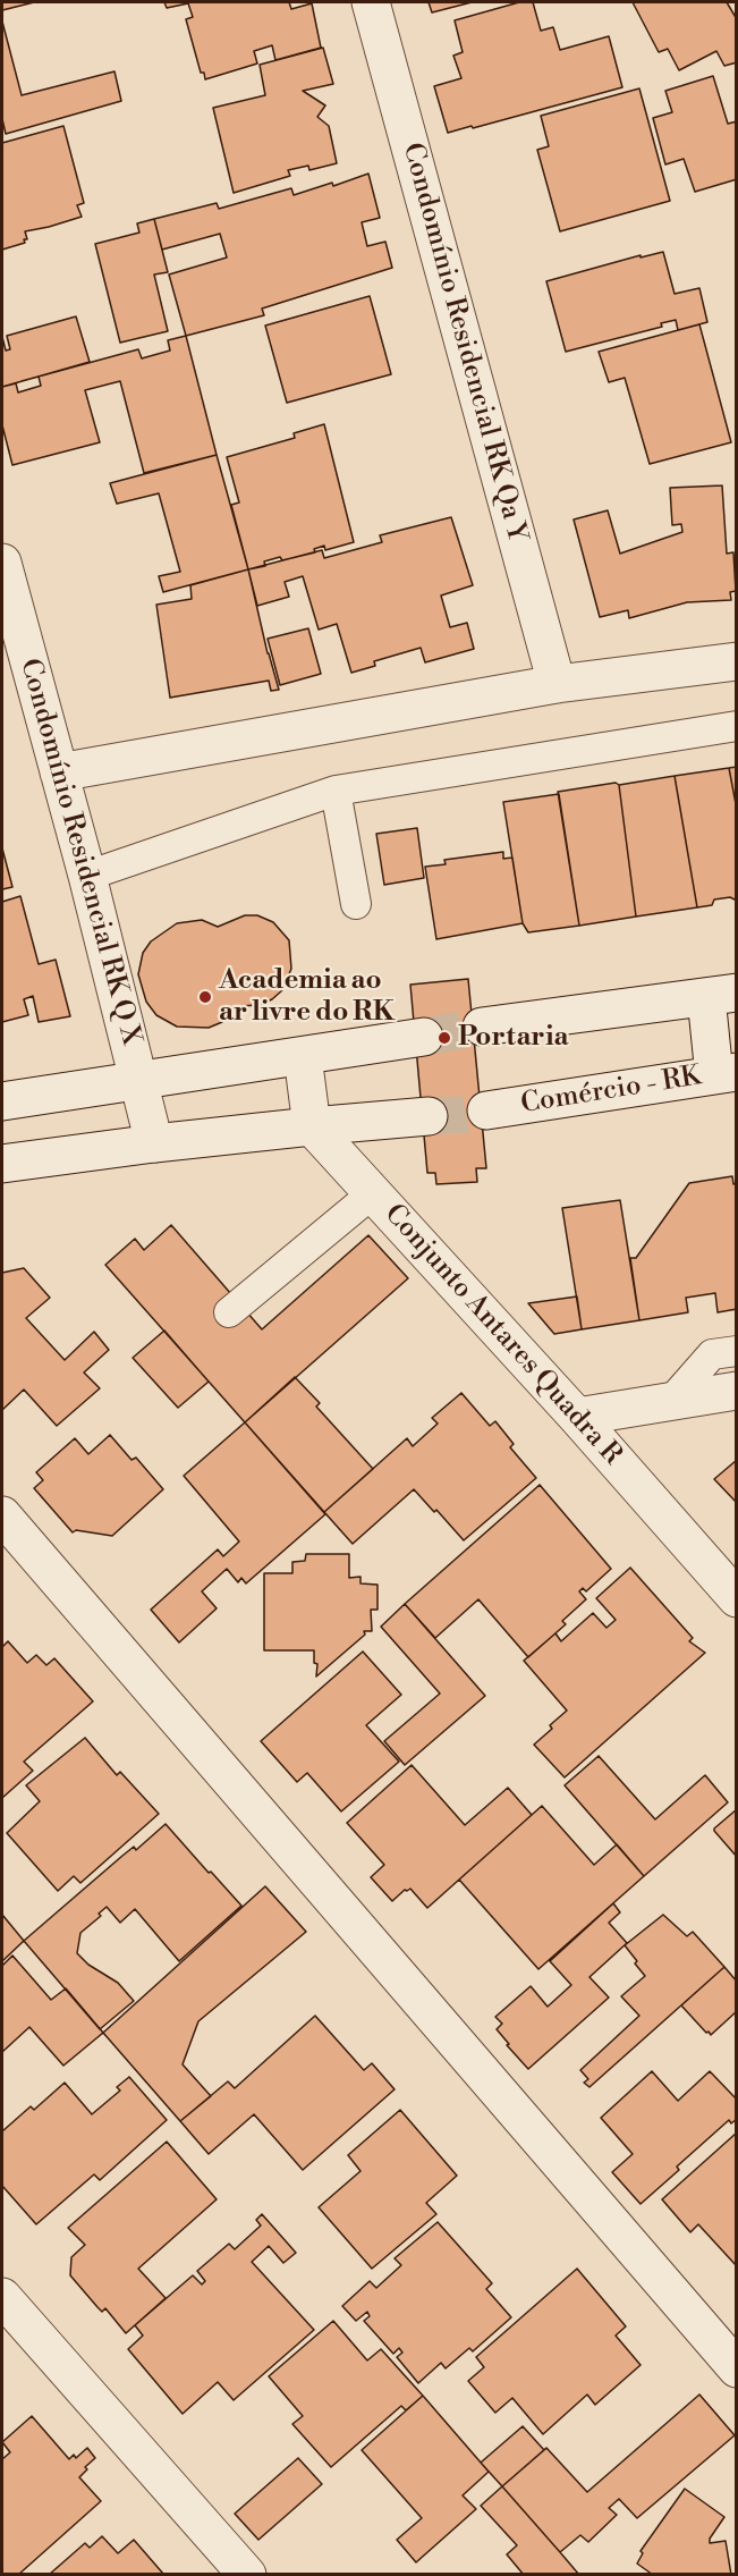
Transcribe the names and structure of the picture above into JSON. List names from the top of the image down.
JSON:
{
  "streets": {
    "street": [
      "Condomínio Residencial RK Qa Y",
      "Condomínio Residencial RK Q X",
      "Comércio - RK",
      "Conjunto Antares Quadra R"
    ]
  },
  "places": ["Academia ao ar livre do RK", "Portaria"]
}
